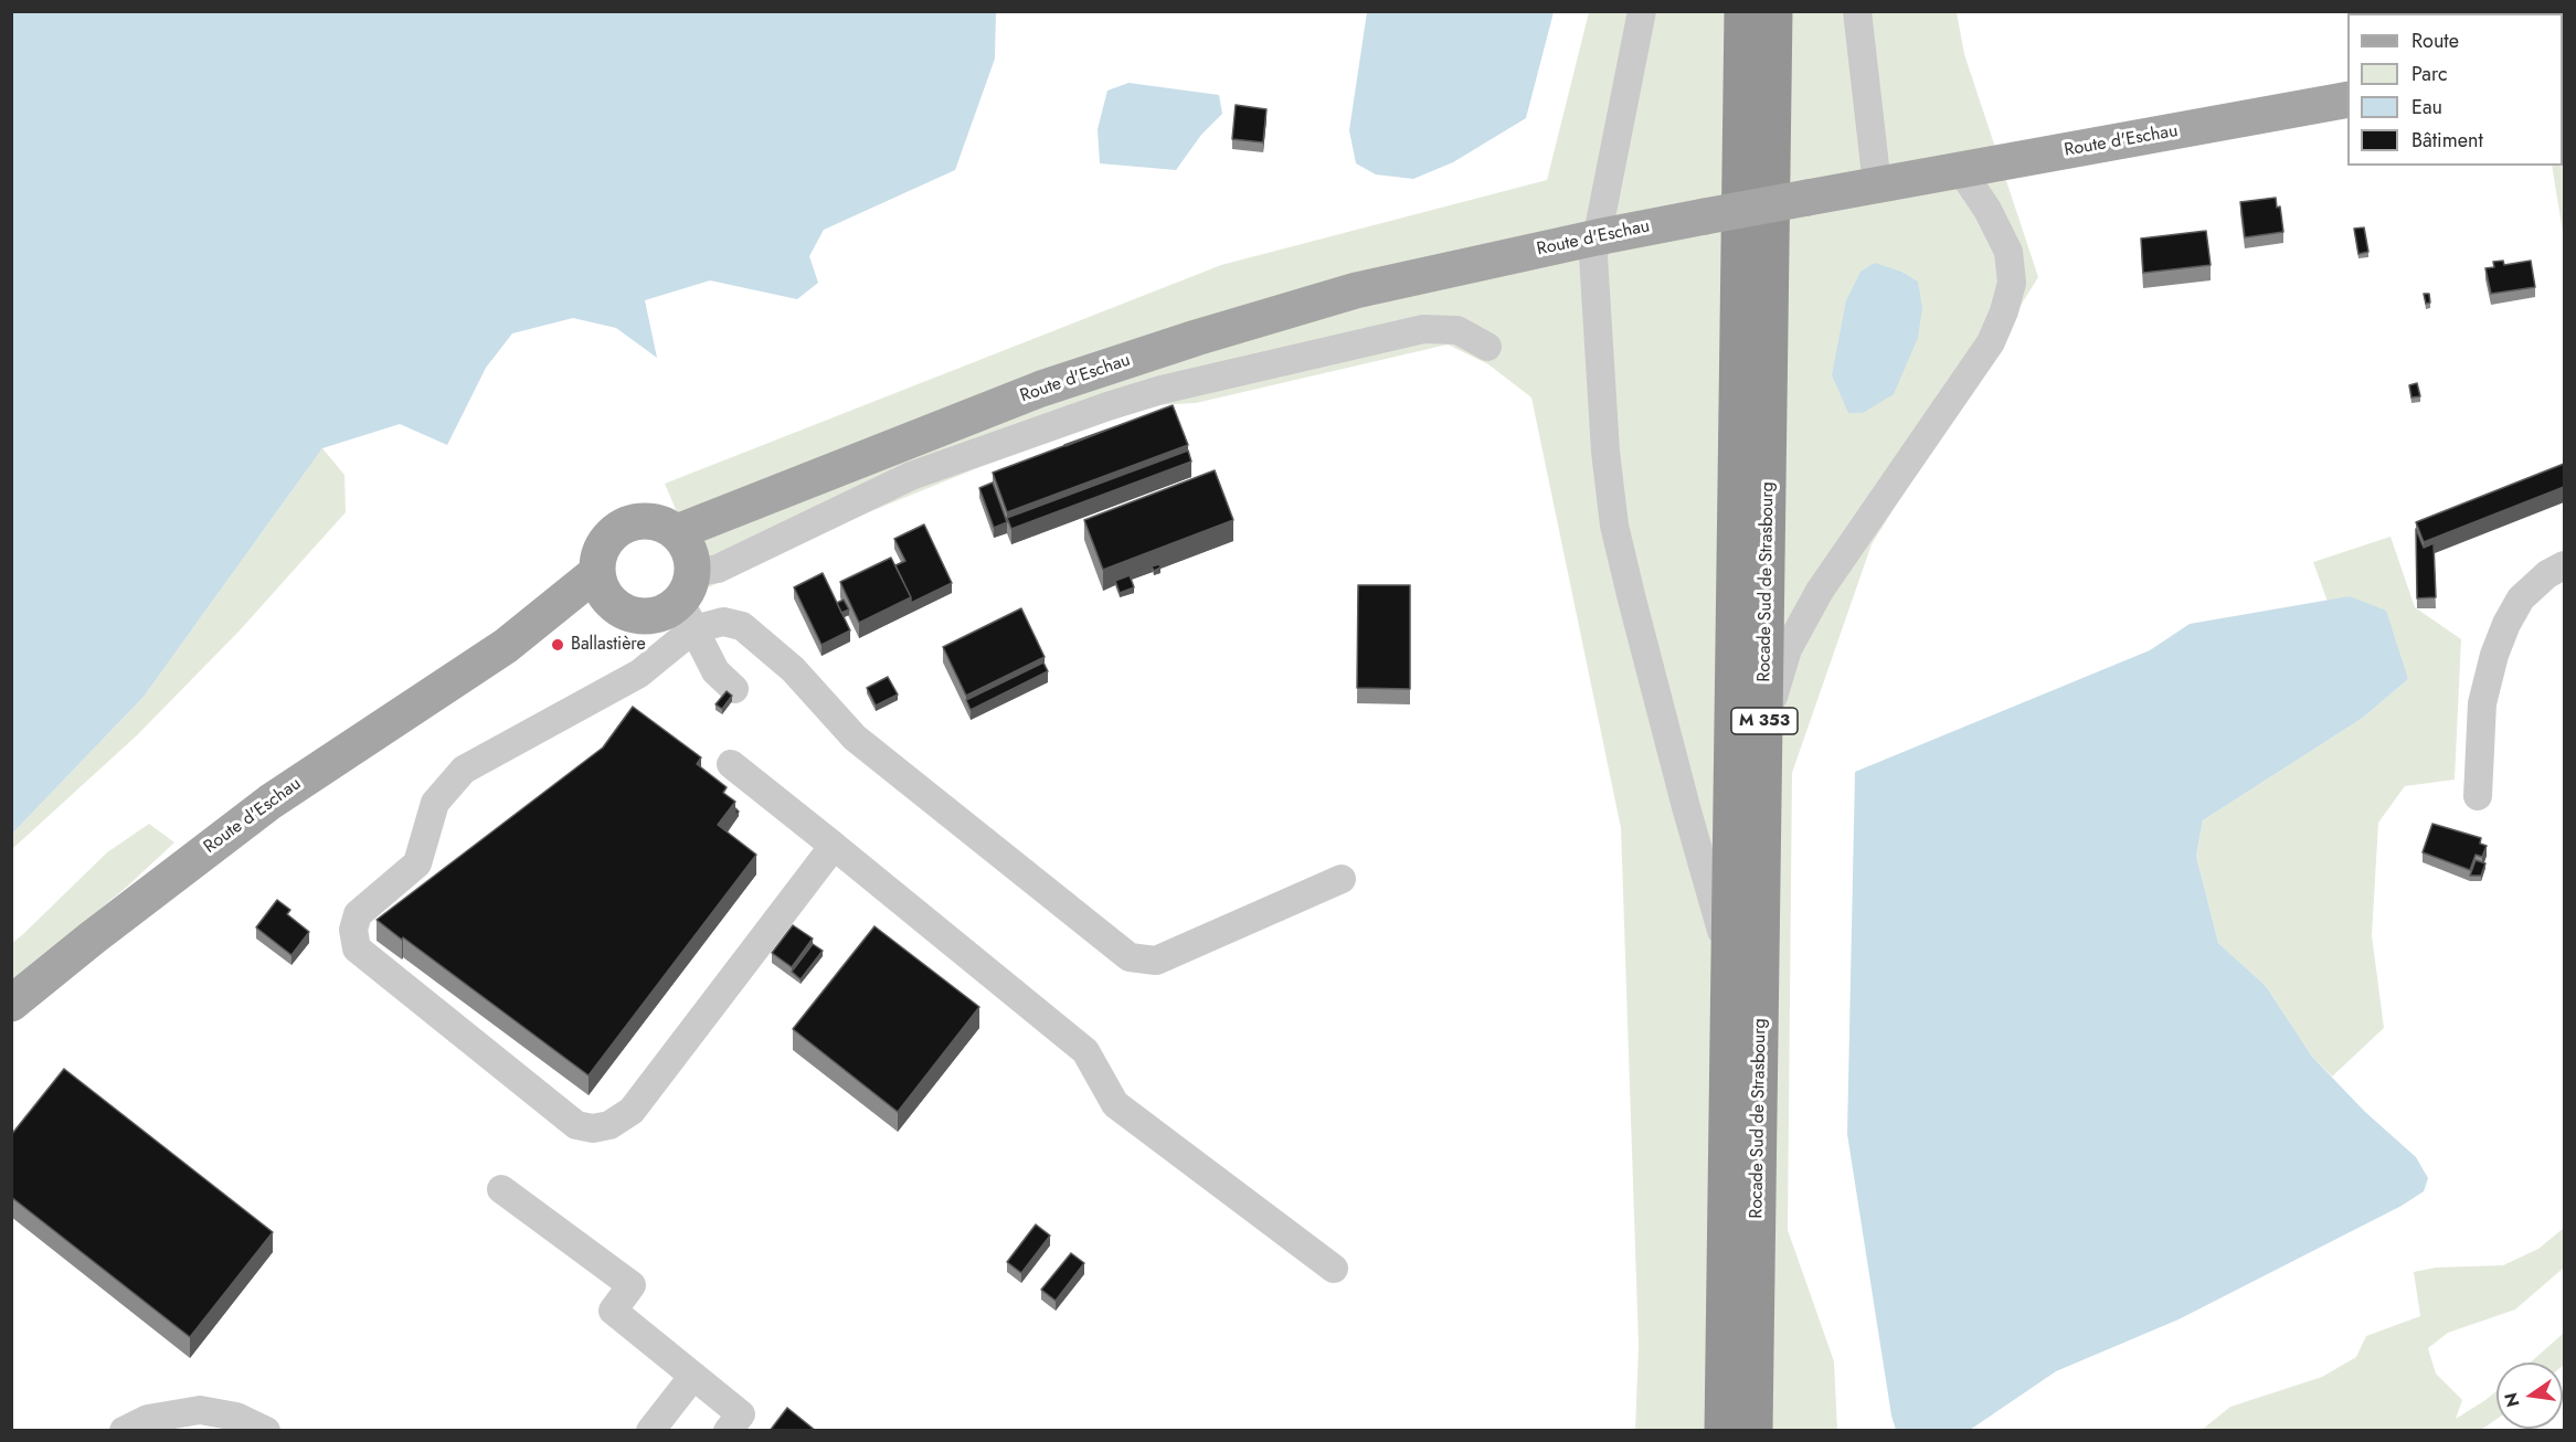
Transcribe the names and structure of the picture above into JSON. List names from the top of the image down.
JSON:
{
  "streets": {
    "highway": ["Rocade Sud de Strasbourg", "M 353"],
    "main road": ["Route d'Eschau"]
  },
  "places": ["Ballastière"],
  "legend": [
    "Route",
    "Parc",
    "Eau",
    "Bâtiment"
  ],
  "north": "left"
}
